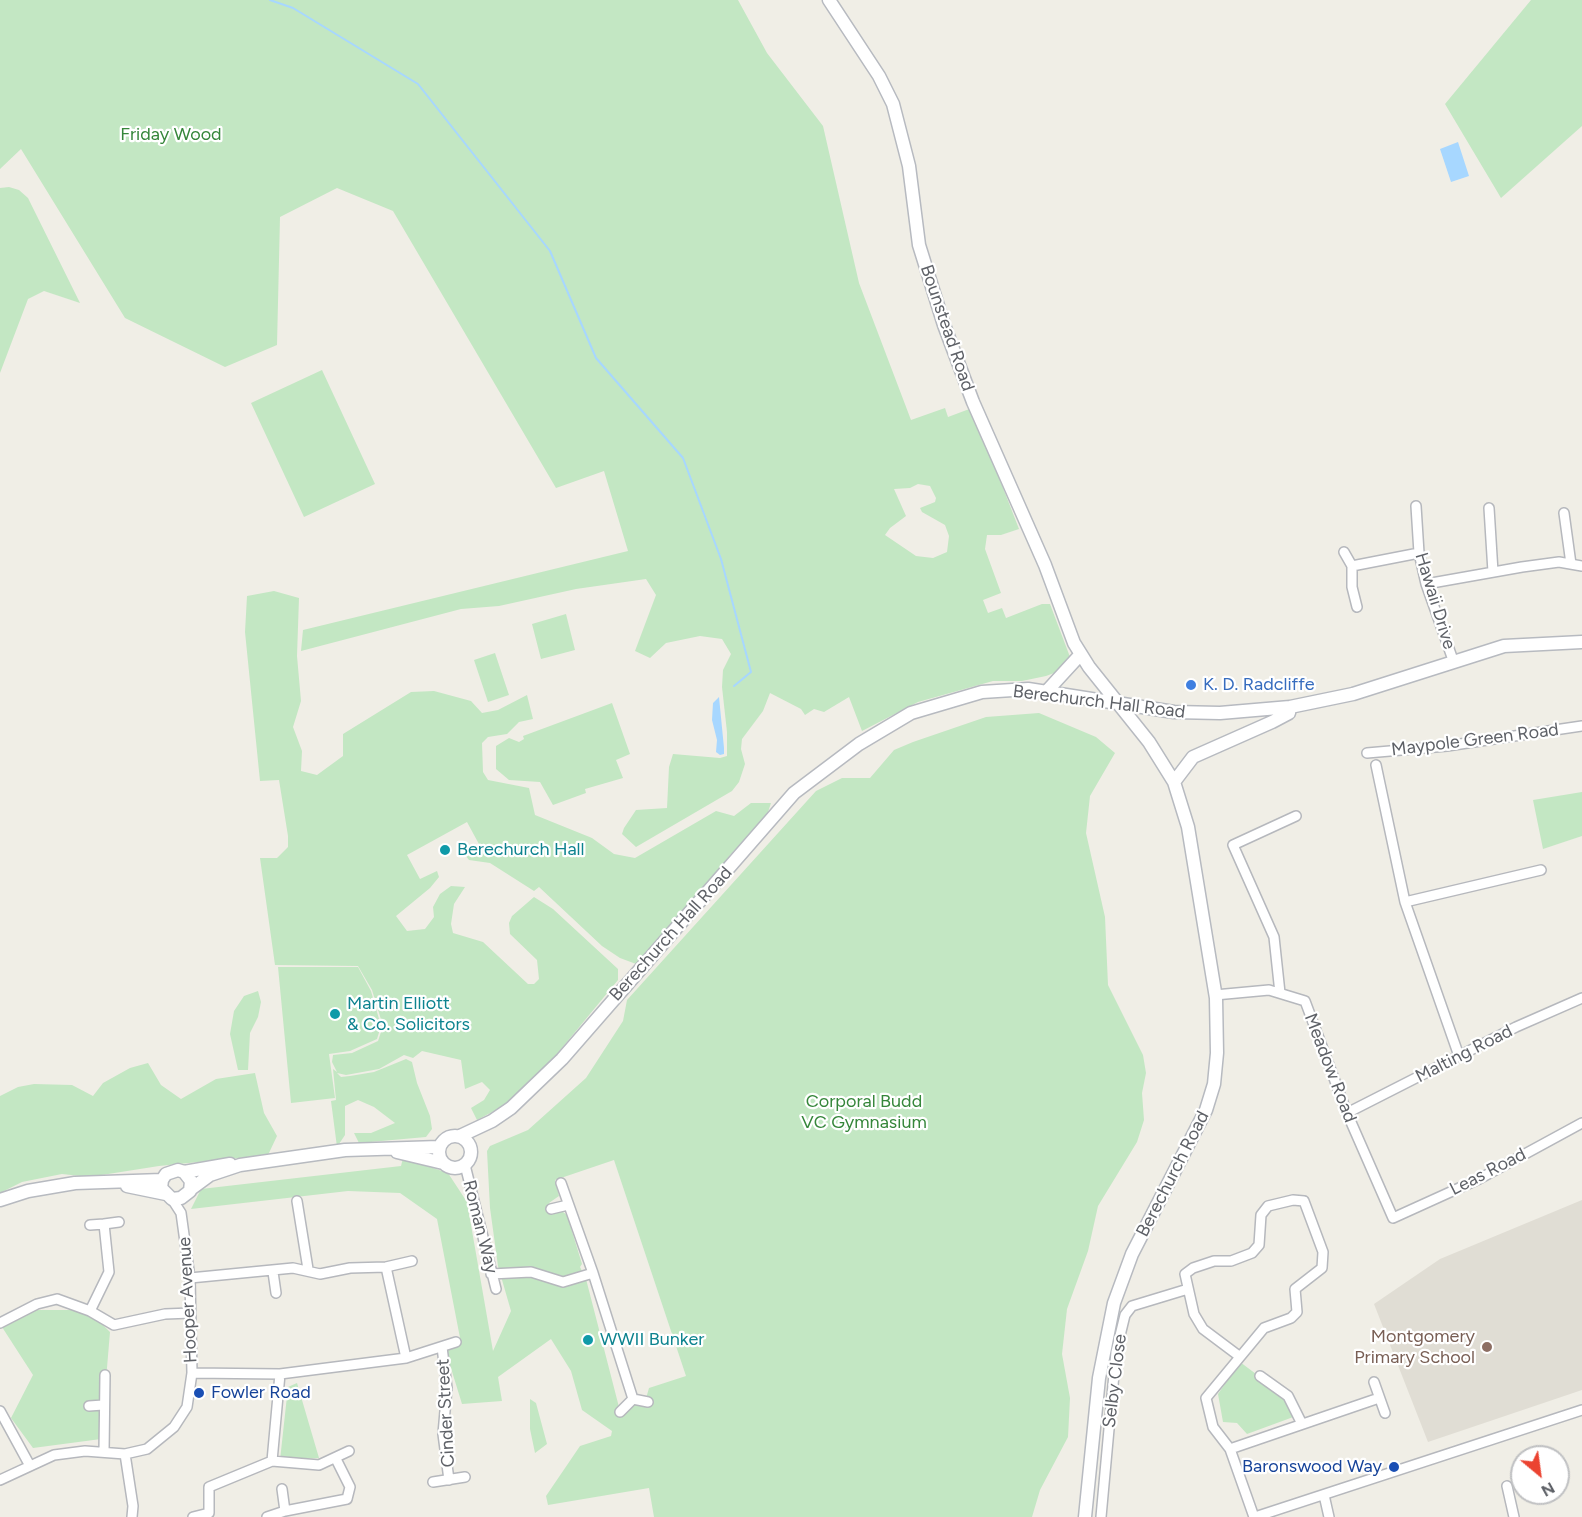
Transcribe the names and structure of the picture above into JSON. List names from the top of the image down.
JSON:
{
  "streets": {
    "street": [
      "Bounstead Road",
      "Hawaii Drive",
      "Berechurch Hall Road",
      "Maypole Green Road",
      "Malting Road",
      "Meadow Road",
      "Leas Road",
      "Berechurch Road",
      "Roman Way",
      "Hooper Avenue",
      "Selby Close",
      "Cinder Street"
    ]
  },
  "crossings": [
    ["Bounstead Road", "Berechurch Hall Road"],
    ["Bounstead Road", "Berechurch Road"],
    ["Hawaii Drive", "Berechurch Hall Road"],
    ["Berechurch Hall Road", "Berechurch Road"],
    ["Berechurch Hall Road", "Roman Way"],
    ["Malting Road", "Meadow Road"],
    ["Meadow Road", "Leas Road"],
    ["Meadow Road", "Berechurch Road"]
  ],
  "parks": ["Friday Wood", "Corporal Budd VC Gymnasium"],
  "places": [
    "K. D. Radcliffe",
    "Berechurch Hall",
    "Martin Elliott & Co. Solicitors",
    "WWII Bunker",
    "Montgomery Primary School",
    "Fowler Road",
    "Baronswood Way"
  ],
  "north": "bottom right"
}
